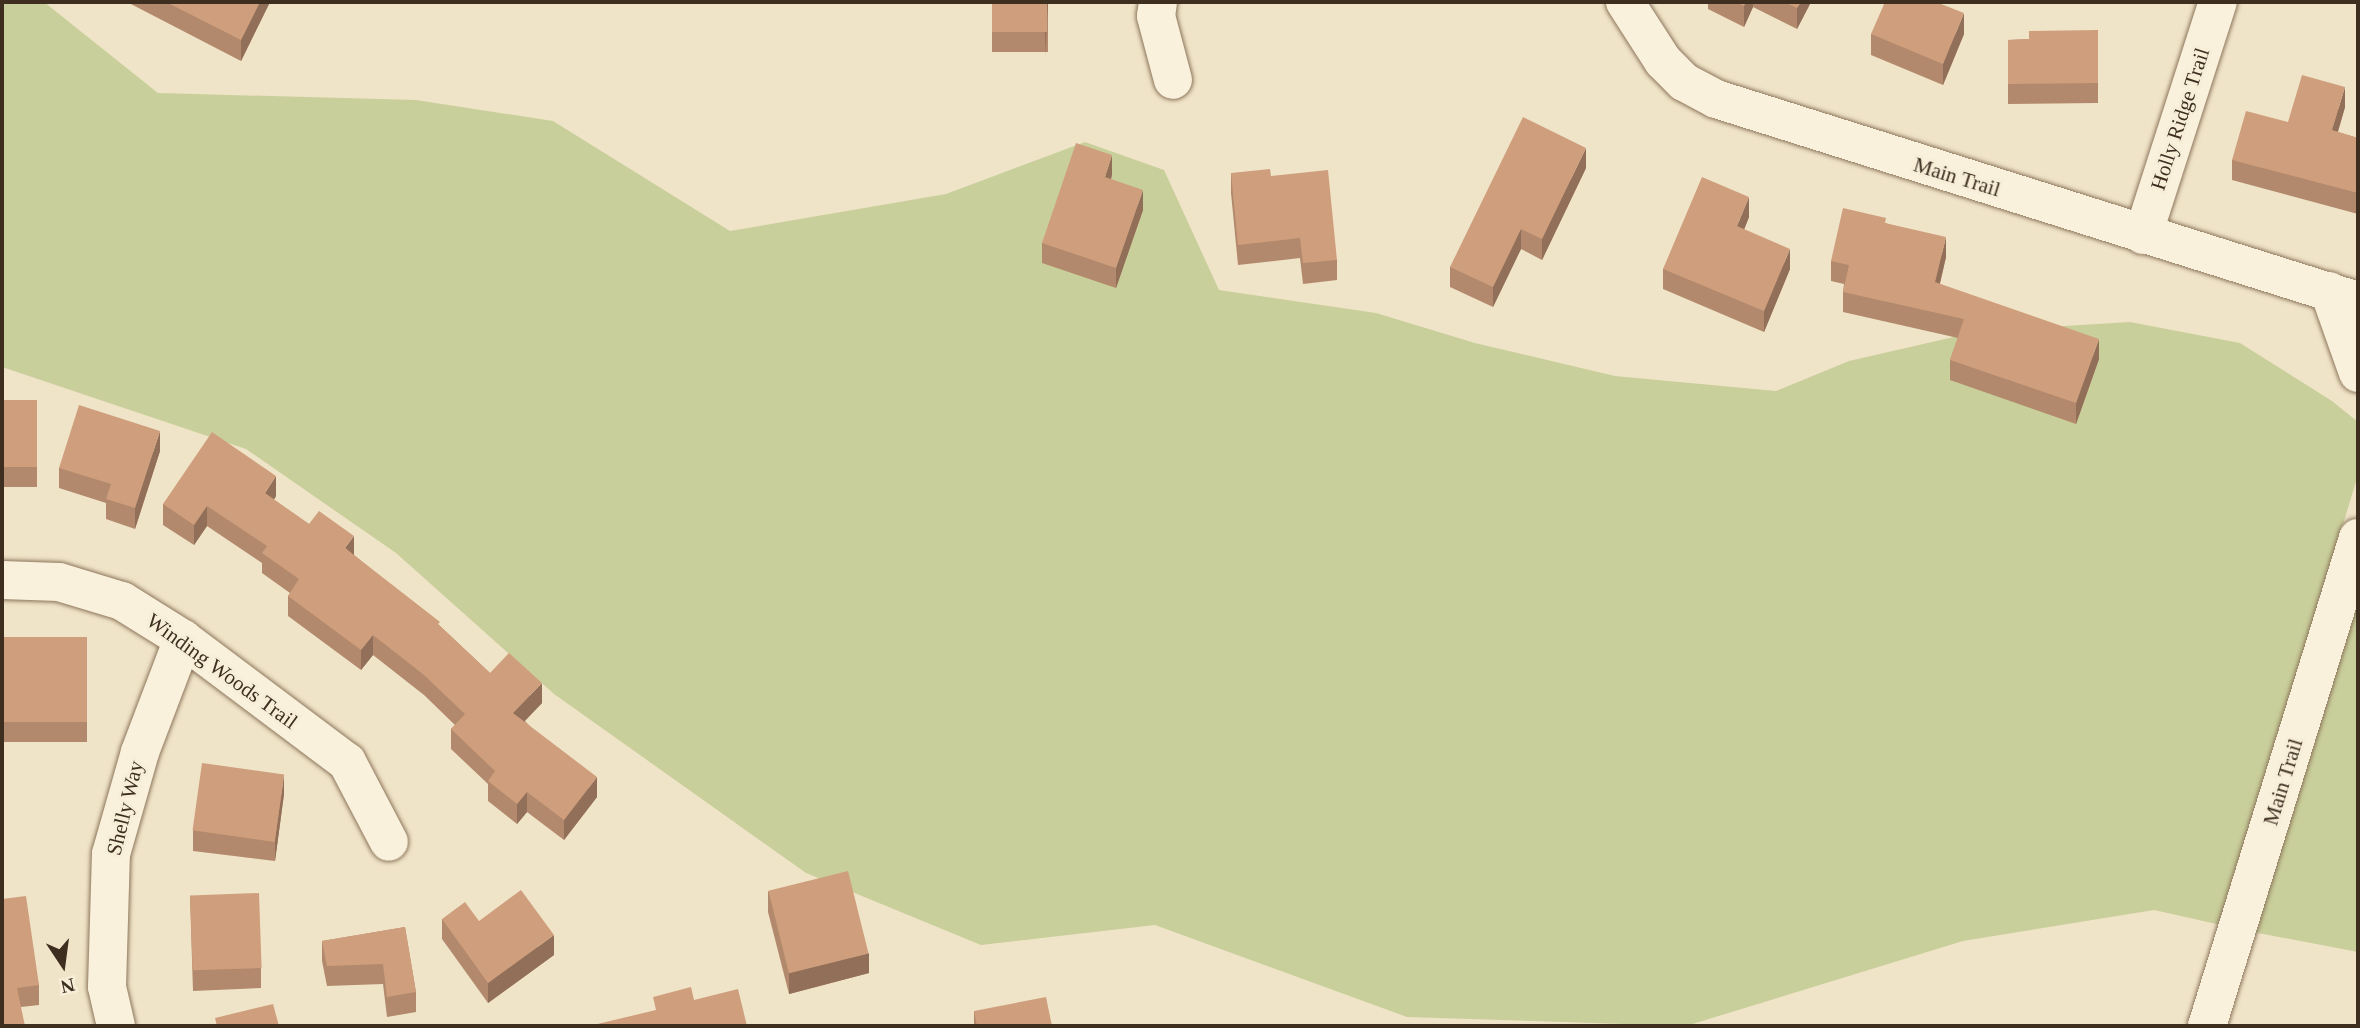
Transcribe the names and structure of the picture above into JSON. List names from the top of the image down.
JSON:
{
  "streets": {
    "street": [
      "Holly Ridge Trail",
      "Main Trail",
      "Winding Woods Trail",
      "Shelly Way"
    ]
  },
  "crossings": [
    ["Holly Ridge Trail", "Main Trail"],
    ["Winding Woods Trail", "Shelly Way"]
  ],
  "north": "bottom"
}
